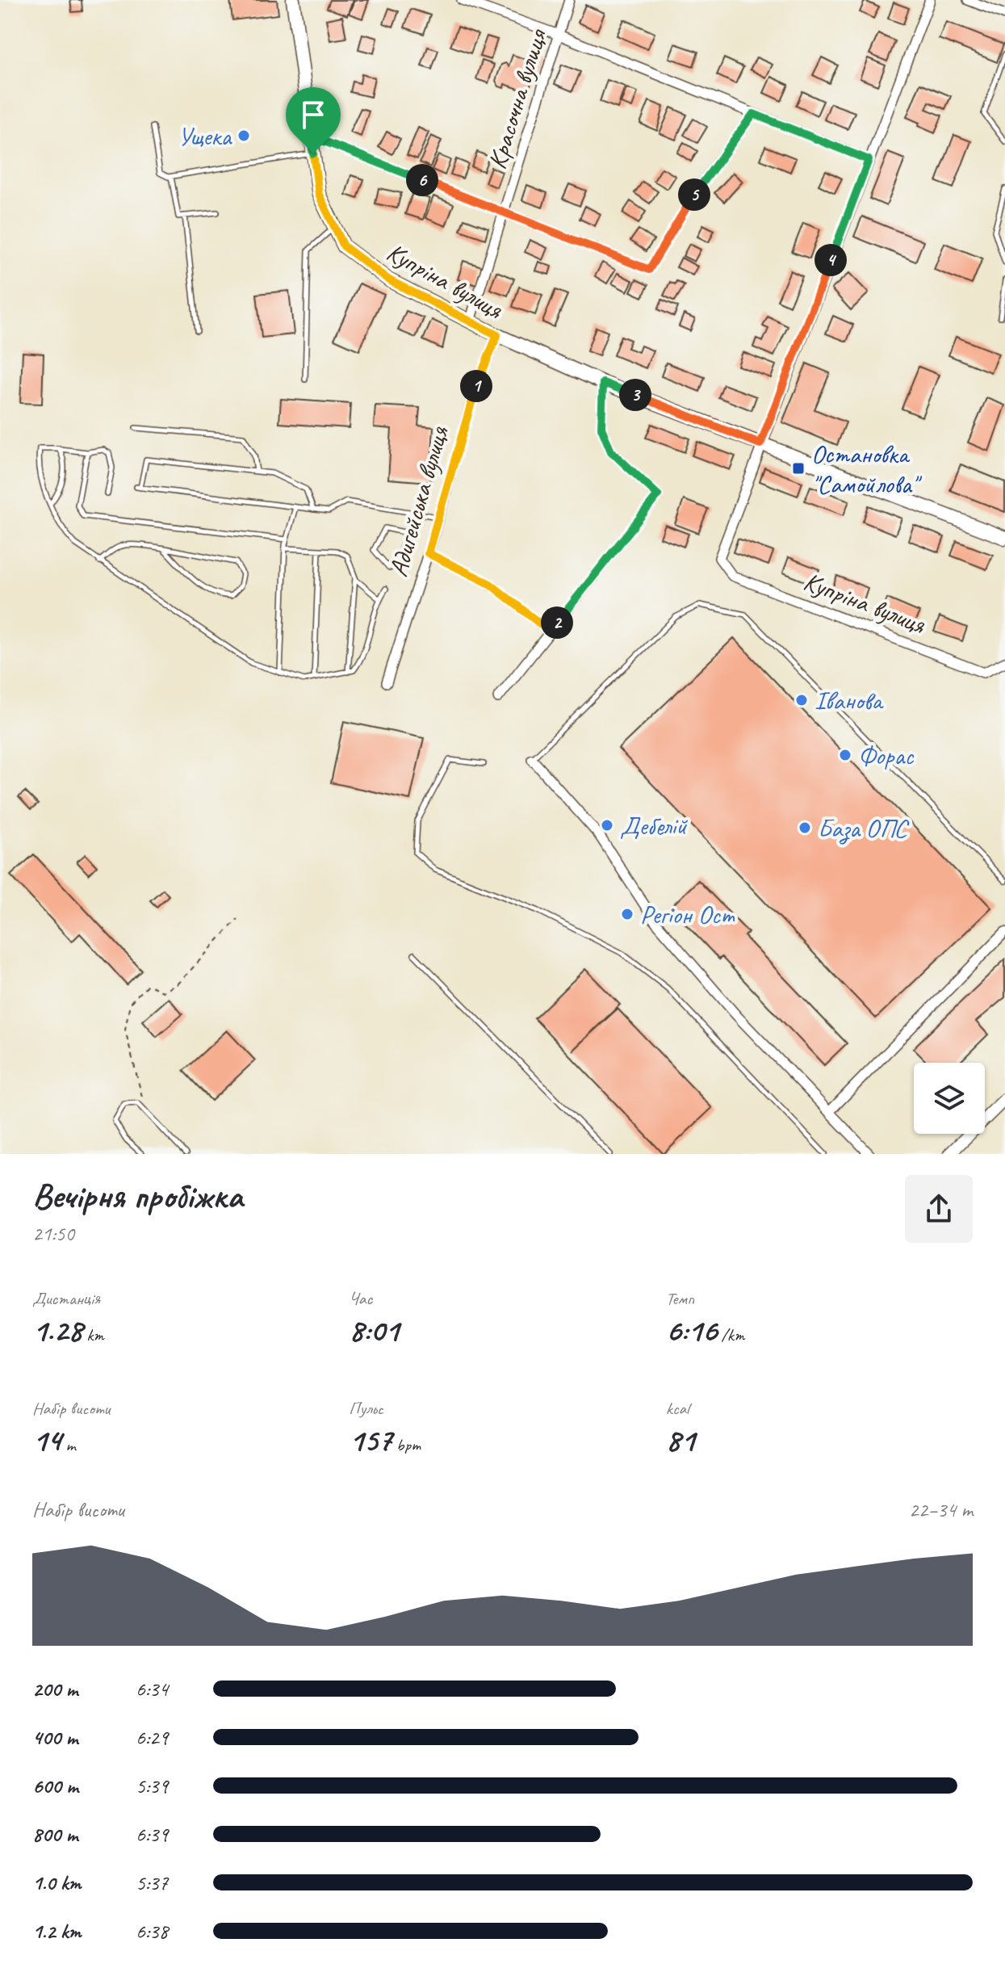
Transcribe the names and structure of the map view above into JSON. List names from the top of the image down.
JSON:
{
  "streets": {
    "main road": ["Купріна вулиця"],
    "street": ["Красочна вулиця", "Адигейська вулиця"]
  },
  "crossings": [
    ["Красочна вулиця", "Купріна вулиця"],
    ["Купріна вулиця", "Адигейська вулиця"]
  ],
  "places": {
    "other": [
      "Ущека",
      "Іванова",
      "Форас",
      "Дебелій",
      "База ОПС",
      "Регіон Ост"
    ],
    "transit": ["Остановка \"Самойлова\""]
  },
  "page": {
    "pins": [
      "6",
      "5",
      "4",
      "1",
      "3",
      "2"
    ],
    "heading": ["Вечірня пробіжка", "21:50"],
    "stats": [
      ["Дистанція", "1.28 km"],
      ["Час", "8:01"],
      ["Темп", "6:16 /km"],
      ["Набір висоти", "14 m"],
      ["Пульс", "157 bpm"],
      ["kcal", "81"]
    ],
    "chart": ["Набір висоти", "22–34 m"],
    "list": [
      {
        "name": "200 m",
        "note": "6:34"
      },
      {
        "name": "400 m",
        "note": "6:29"
      },
      {
        "name": "600 m",
        "note": "5:39"
      },
      {
        "name": "800 m",
        "note": "6:39"
      },
      {
        "name": "1.0 km",
        "note": "5:37"
      },
      {
        "name": "1.2 km",
        "note": "6:38"
      }
    ]
  }
}
